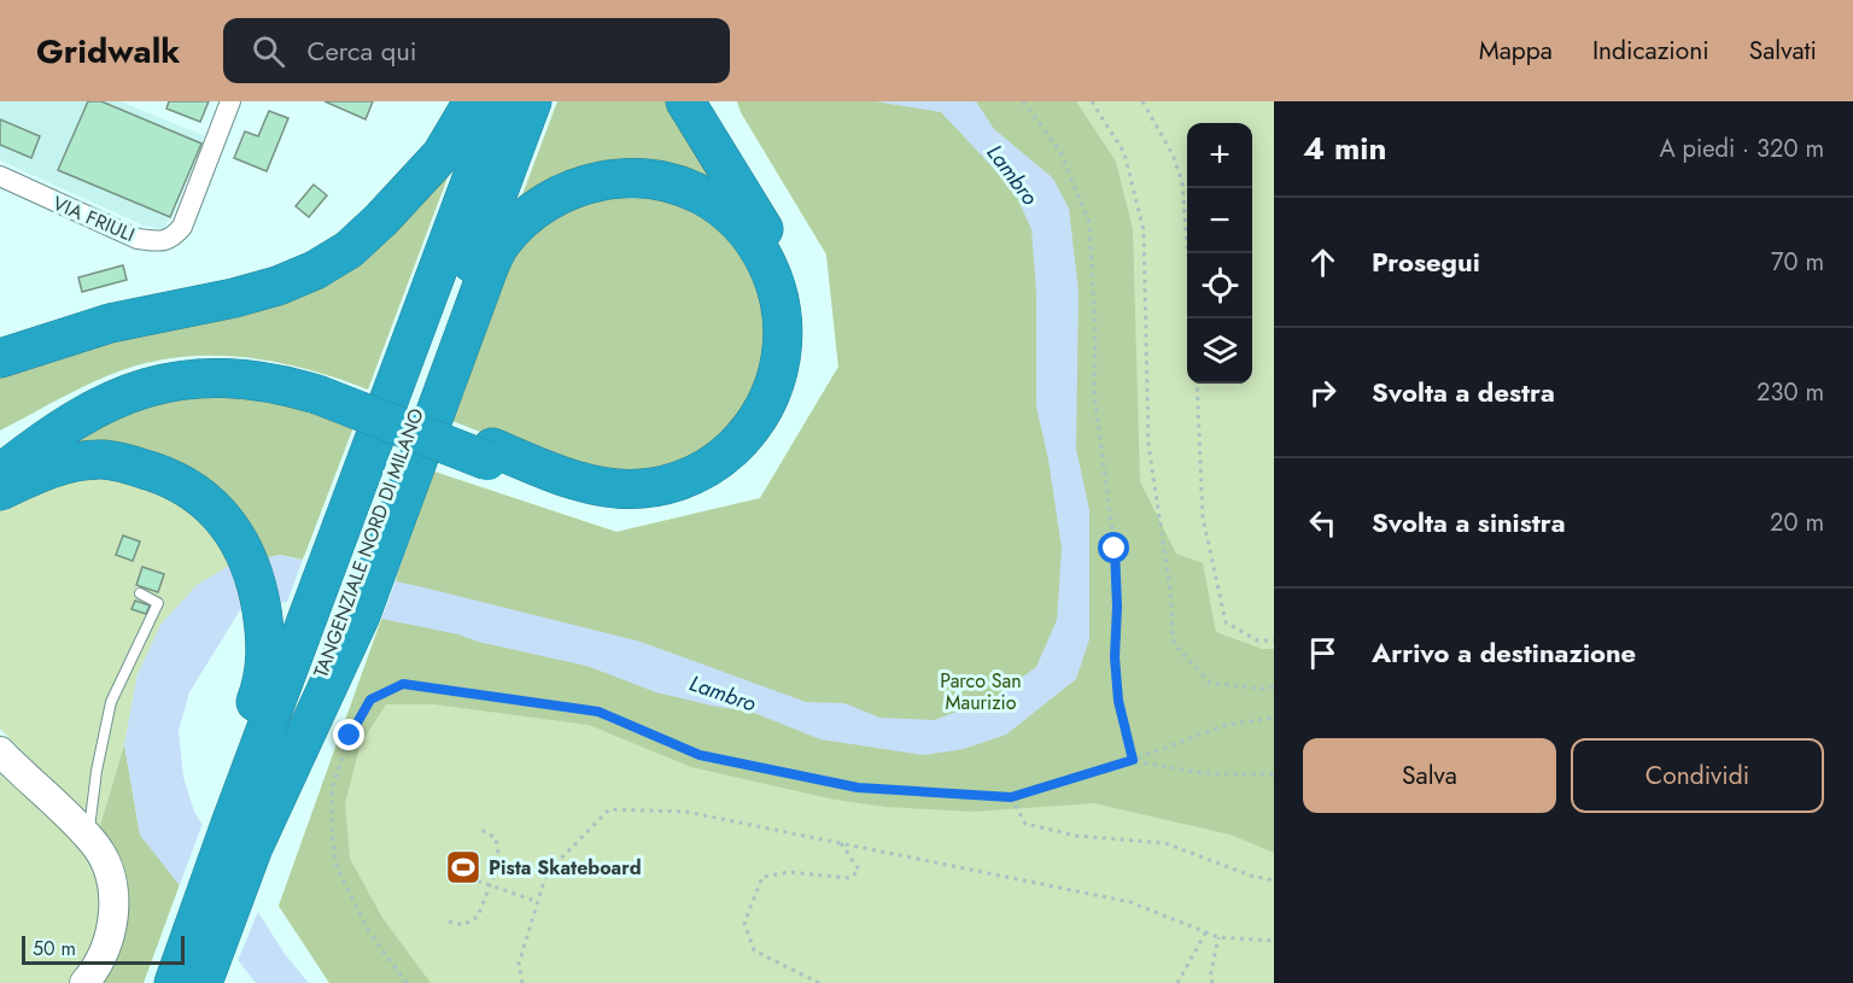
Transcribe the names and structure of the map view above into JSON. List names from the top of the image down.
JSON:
{
  "streets": {
    "highway": ["TANGENZIALE NORD DI MILANO"],
    "street": ["VIA FRIULI"]
  },
  "water": ["Lambro"],
  "parks": ["Parco San Maurizio"],
  "places": {
    "sports": ["Pista Skateboard"]
  },
  "scale_bar": "50 m",
  "page": {
    "header": "Gridwalk",
    "search": "Cerca qui",
    "nav": ["Mappa", "Indicazioni", "Salvati"],
    "heading": ["4 min", "A piedi · 320 m"],
    "map_buttons": ["+", "−"],
    "list": [
      ["Prosegui", "70 m"],
      ["Svolta a destra", "230 m"],
      ["Svolta a sinistra", "20 m"],
      "Arrivo a destinazione"
    ],
    "buttons": ["Salva", "Condividi"],
    "scale": "50 m"
  }
}
